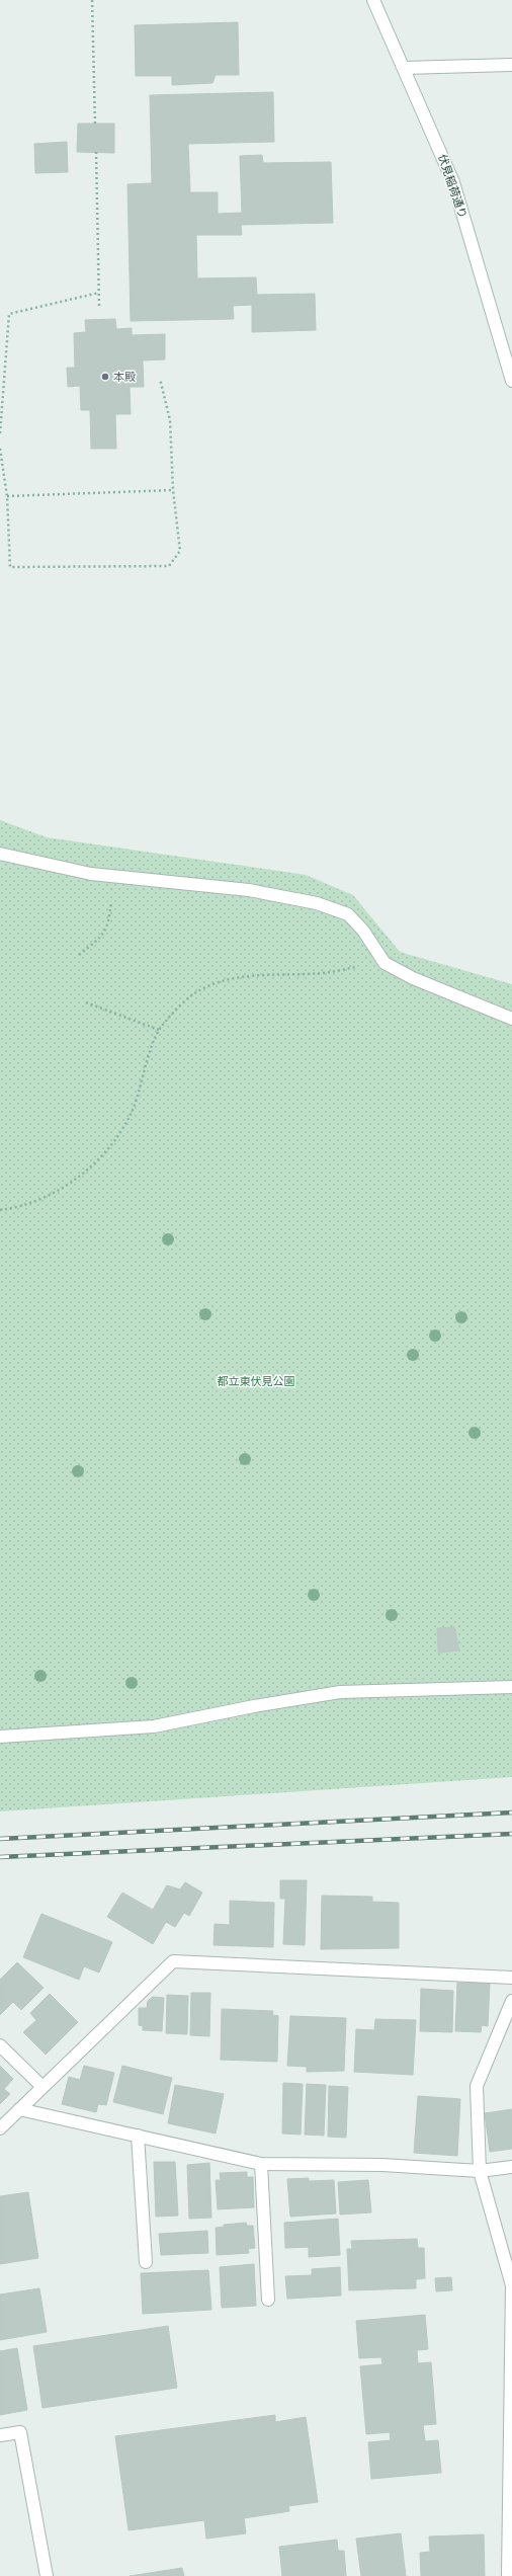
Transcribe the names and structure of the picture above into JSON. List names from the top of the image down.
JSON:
{
  "streets": {
    "street": ["伏見稲荷通り"]
  },
  "parks": ["都立東伏見公園"],
  "places": ["本殿"]
}
